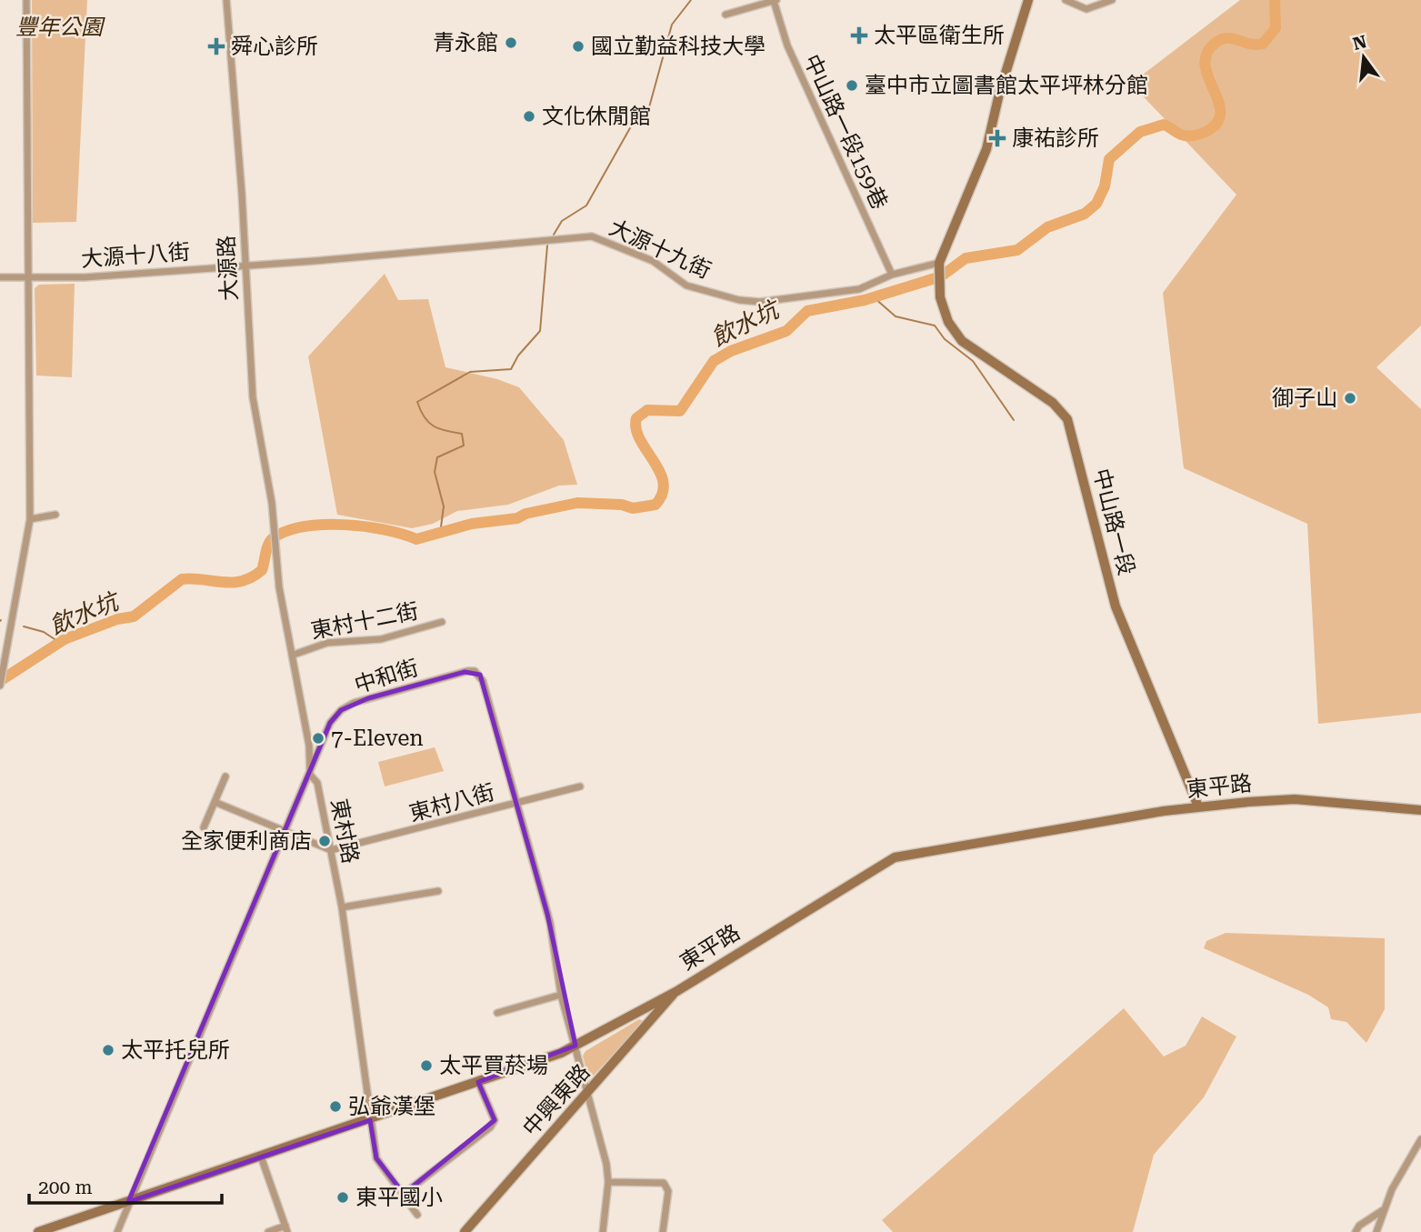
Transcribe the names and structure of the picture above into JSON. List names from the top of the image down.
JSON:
{
  "streets": {
    "main road": ["中山路一段", "東平路", "中興東路"],
    "street": [
      "中山路一段159巷",
      "大源十九街",
      "大源十八街",
      "大源路",
      "東村十二街",
      "中和街",
      "東村八街",
      "東村路"
    ]
  },
  "crossings": [
    ["中山路一段159巷", "大源十九街"],
    ["大源十九街", "大源十八街"],
    ["大源十九街", "大源路"],
    ["大源十九街", "中山路一段"],
    ["大源十八街", "大源路"],
    ["大源路", "東村路"],
    ["中山路一段", "東平路"],
    ["東村十二街", "東村路"],
    ["中和街", "東平路"],
    ["中和街", "東村八街"],
    ["中和街", "東村路"],
    ["中和街", "中興東路"],
    ["東平路", "東村路"],
    ["東平路", "中興東路"],
    ["東村八街", "東村路"]
  ],
  "water": ["飲水坑"],
  "parks": ["豐年公園"],
  "places": {
    "health": ["太平區衛生所", "舜心診所", "康祐診所"],
    "other": [
      "青永館",
      "國立勤益科技大學",
      "臺中市立圖書館太平坪林分館",
      "文化休閒館",
      "御子山",
      "7-Eleven",
      "全家便利商店",
      "太平托兒所",
      "太平買菸場",
      "弘爺漢堡",
      "東平國小"
    ]
  },
  "scale_bar": "200 m",
  "north": "top"
}
